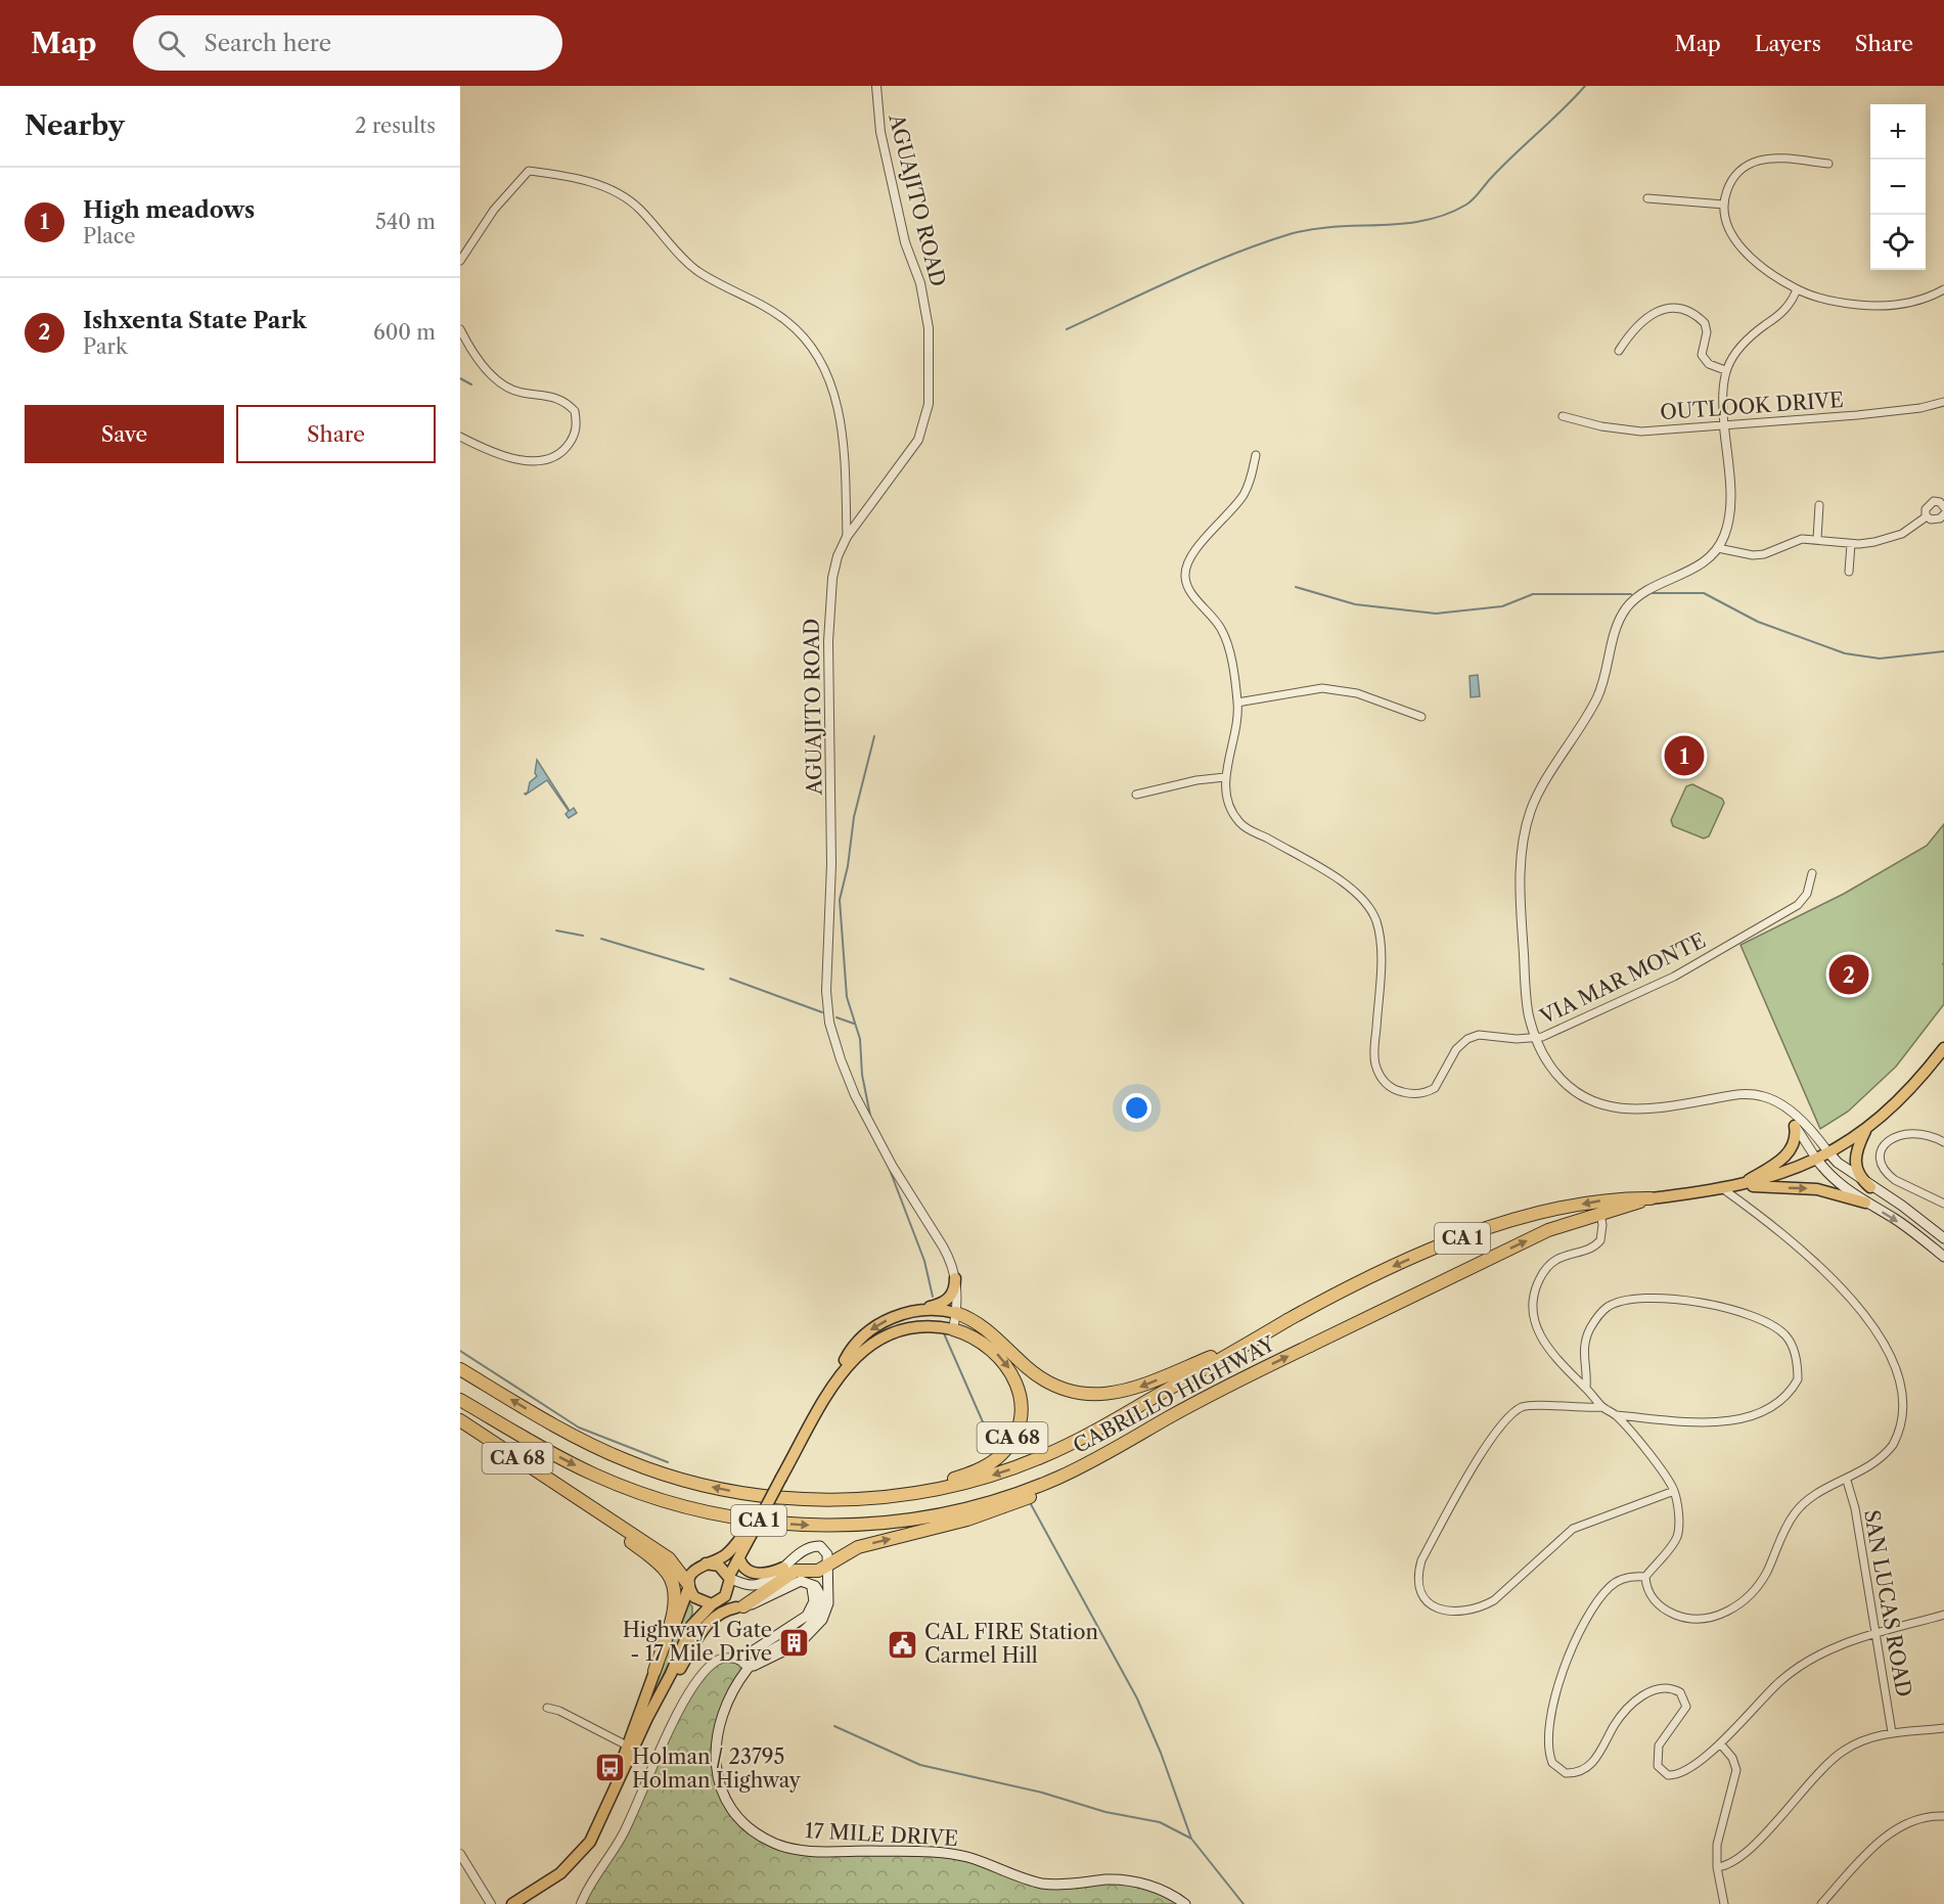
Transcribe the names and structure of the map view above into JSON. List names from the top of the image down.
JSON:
{
  "streets": {
    "highway": ["CA 1", "CABRILLO HIGHWAY", "CA 68"],
    "main road": ["17 MILE DRIVE"],
    "street": [
      "AGUAJITO ROAD",
      "OUTLOOK DRIVE",
      "VIA MAR MONTE",
      "SAN LUCAS ROAD"
    ]
  },
  "crossings": [
    ["AGUAJITO ROAD", "CA 68"],
    ["CABRILLO HIGHWAY", "CA 68"]
  ],
  "places": {
    "building": ["Highway 1 Gate - 17 Mile Drive"],
    "public building": ["CAL FIRE Station Carmel Hill"],
    "bus stop": ["Holman / 23795 Holman Highway"]
  },
  "page": {
    "header": "Map",
    "search": "Search here",
    "nav": ["Map", "Layers", "Share"],
    "heading": ["Nearby", "2 results"],
    "map_buttons": ["+", "−"],
    "list": [
      {
        "mark": "1",
        "name": "High meadows",
        "note": "Place",
        "value": "540 m"
      },
      {
        "mark": "2",
        "name": "Ishxenta State Park",
        "note": "Park",
        "value": "600 m"
      }
    ],
    "buttons": ["Save", "Share"],
    "pins": ["1", "2"]
  }
}
